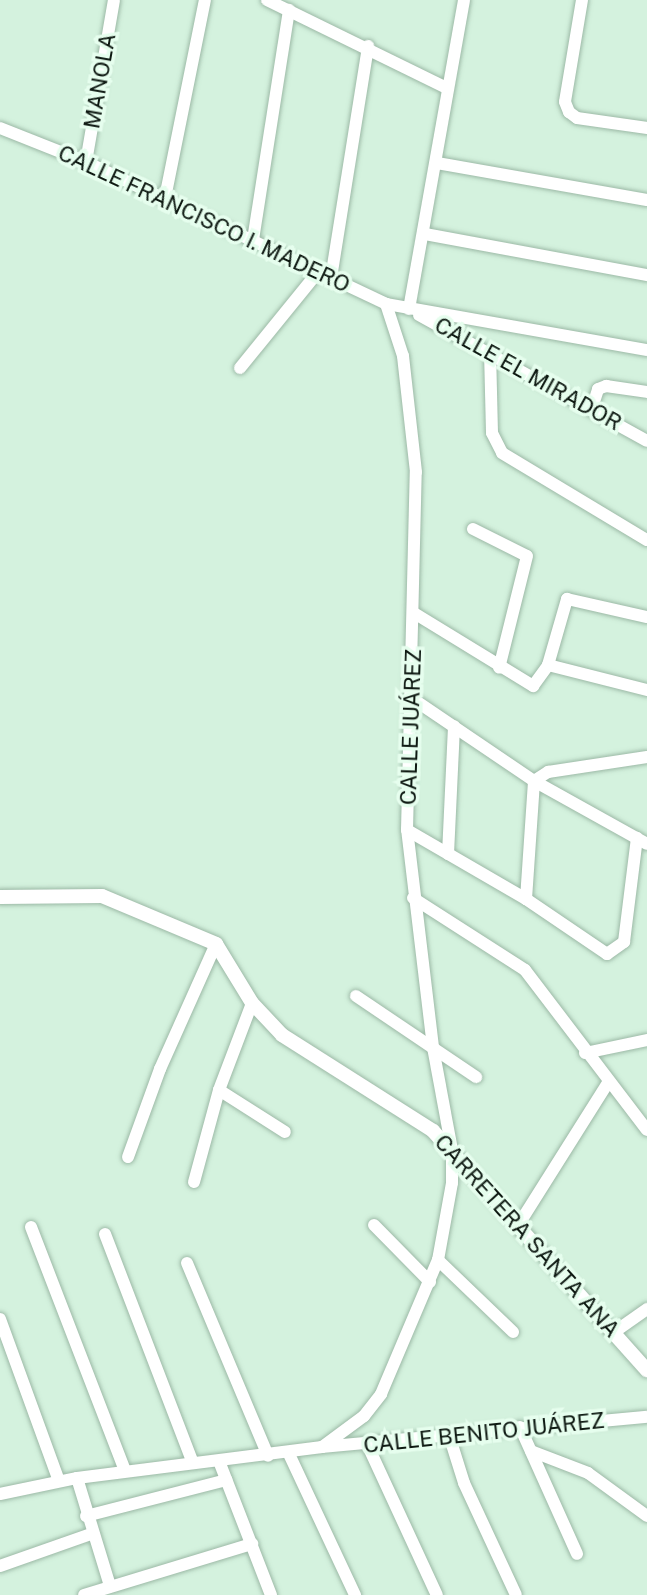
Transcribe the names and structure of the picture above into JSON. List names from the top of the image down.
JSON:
{
  "streets": {
    "main road": ["CARRETERA SANTA ANA"],
    "street": [
      "MANOLA",
      "CALLE FRANCISCO I. MADERO",
      "CALLE EL MIRADOR",
      "CALLE JUÁREZ",
      "CALLE BENITO JUÁREZ"
    ]
  },
  "crossings": [
    ["MANOLA", "CALLE FRANCISCO I. MADERO"],
    ["CALLE FRANCISCO I. MADERO", "CALLE EL MIRADOR"],
    ["CALLE FRANCISCO I. MADERO", "CALLE JUÁREZ"],
    ["CALLE JUÁREZ", "CARRETERA SANTA ANA"],
    ["CALLE JUÁREZ", "CALLE BENITO JUÁREZ"],
    ["CARRETERA SANTA ANA", "CALLE BENITO JUÁREZ"]
  ]
}
